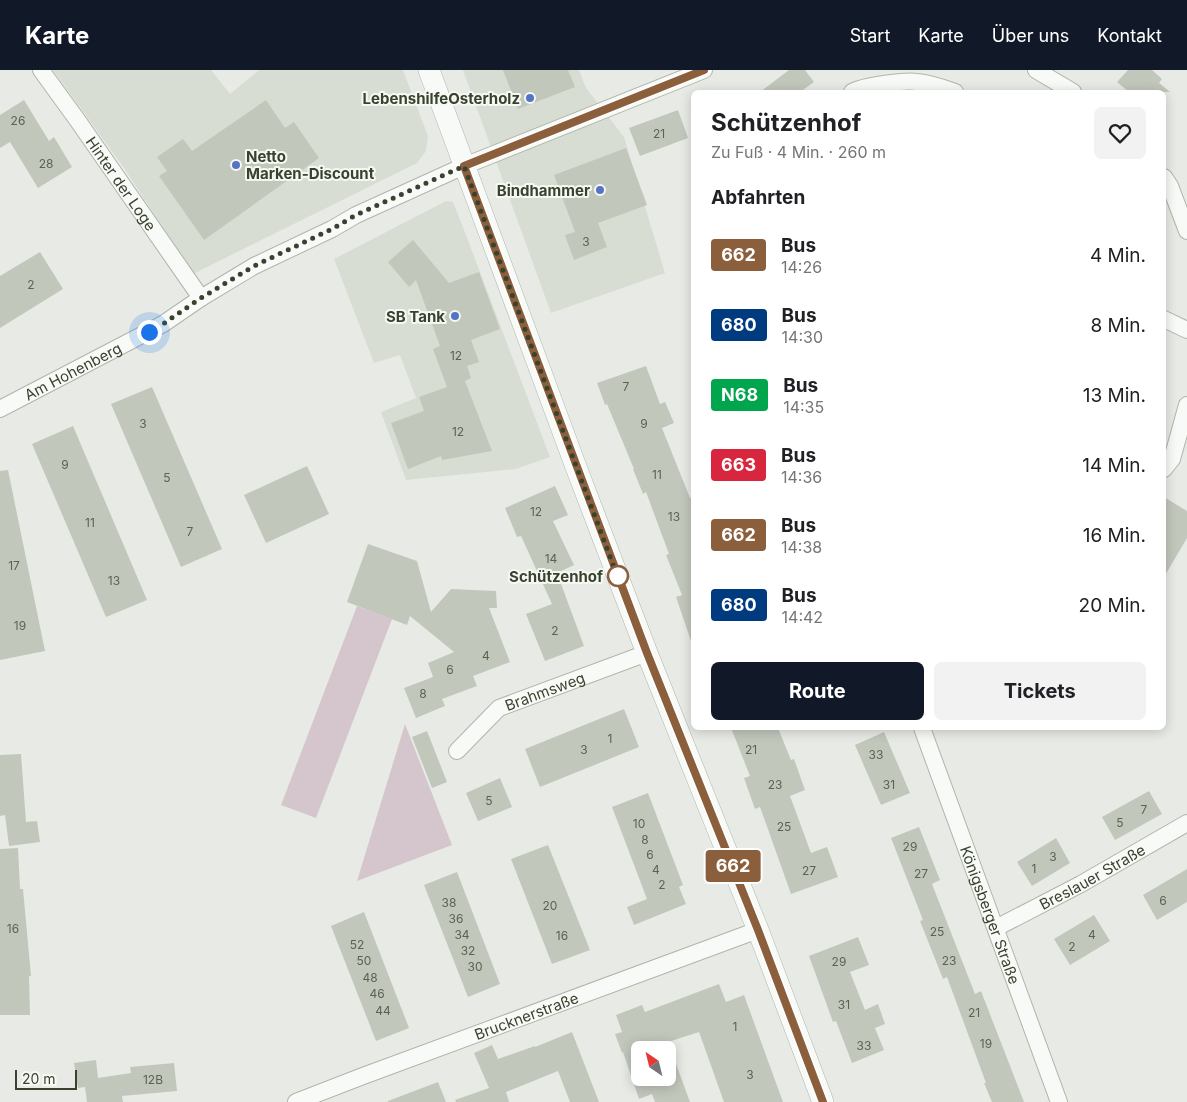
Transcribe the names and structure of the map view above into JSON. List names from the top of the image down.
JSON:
{
  "streets": {
    "street": [
      "Hinter der Loge",
      "Am Hohenberg",
      "Brahmsweg",
      "Breslauer Straße",
      "Königsberger Straße",
      "Brucknerstraße"
    ]
  },
  "crossings": [
    ["Hinter der Loge", "Am Hohenberg"],
    ["Breslauer Straße", "Königsberger Straße"]
  ],
  "places": [
    "LebenshilfeOsterholz",
    "Netto Marken-Discount",
    "Bindhammer",
    "SB Tank",
    "Schützenhof"
  ],
  "lines": ["bus line 662"],
  "house_numbers": [
    "26",
    "21",
    "28",
    "3",
    "2",
    "12",
    "7",
    "3",
    "9",
    "12",
    "9",
    "11",
    "5",
    "12",
    "13",
    "11",
    "7",
    "14",
    "17",
    "13",
    "19",
    "2",
    "4",
    "6",
    "8",
    "1",
    "3",
    "21",
    "33",
    "23",
    "31",
    "5",
    "7",
    "5",
    "10",
    "25",
    "8",
    "29",
    "6",
    "3",
    "1",
    "4",
    "27",
    "27",
    "2",
    "6",
    "38",
    "20",
    "36",
    "16",
    "25",
    "34",
    "4",
    "16",
    "52",
    "2",
    "32",
    "50",
    "23",
    "29",
    "30",
    "48",
    "46",
    "31",
    "44",
    "21",
    "1",
    "19",
    "33",
    "3",
    "12B"
  ],
  "scale_bar": "20 m",
  "north": "top left",
  "page": {
    "header": "Karte",
    "nav": [
      "Start",
      "Karte",
      "Über uns",
      "Kontakt"
    ],
    "on_map": "662",
    "heading": [
      ["Schützenhof", "Zu Fuß · 4 Min. · 260 m"],
      "Abfahrten"
    ],
    "list": [
      {
        "mark": "662",
        "name": "Bus",
        "note": "14:26",
        "value": "4 Min."
      },
      {
        "mark": "680",
        "name": "Bus",
        "note": "14:30",
        "value": "8 Min."
      },
      {
        "mark": "N68",
        "name": "Bus",
        "note": "14:35",
        "value": "13 Min."
      },
      {
        "mark": "663",
        "name": "Bus",
        "note": "14:36",
        "value": "14 Min."
      },
      {
        "mark": "662",
        "name": "Bus",
        "note": "14:38",
        "value": "16 Min."
      },
      {
        "mark": "680",
        "name": "Bus",
        "note": "14:42",
        "value": "20 Min."
      }
    ],
    "buttons": ["Route", "Tickets"],
    "scale": "20 m"
  }
}
